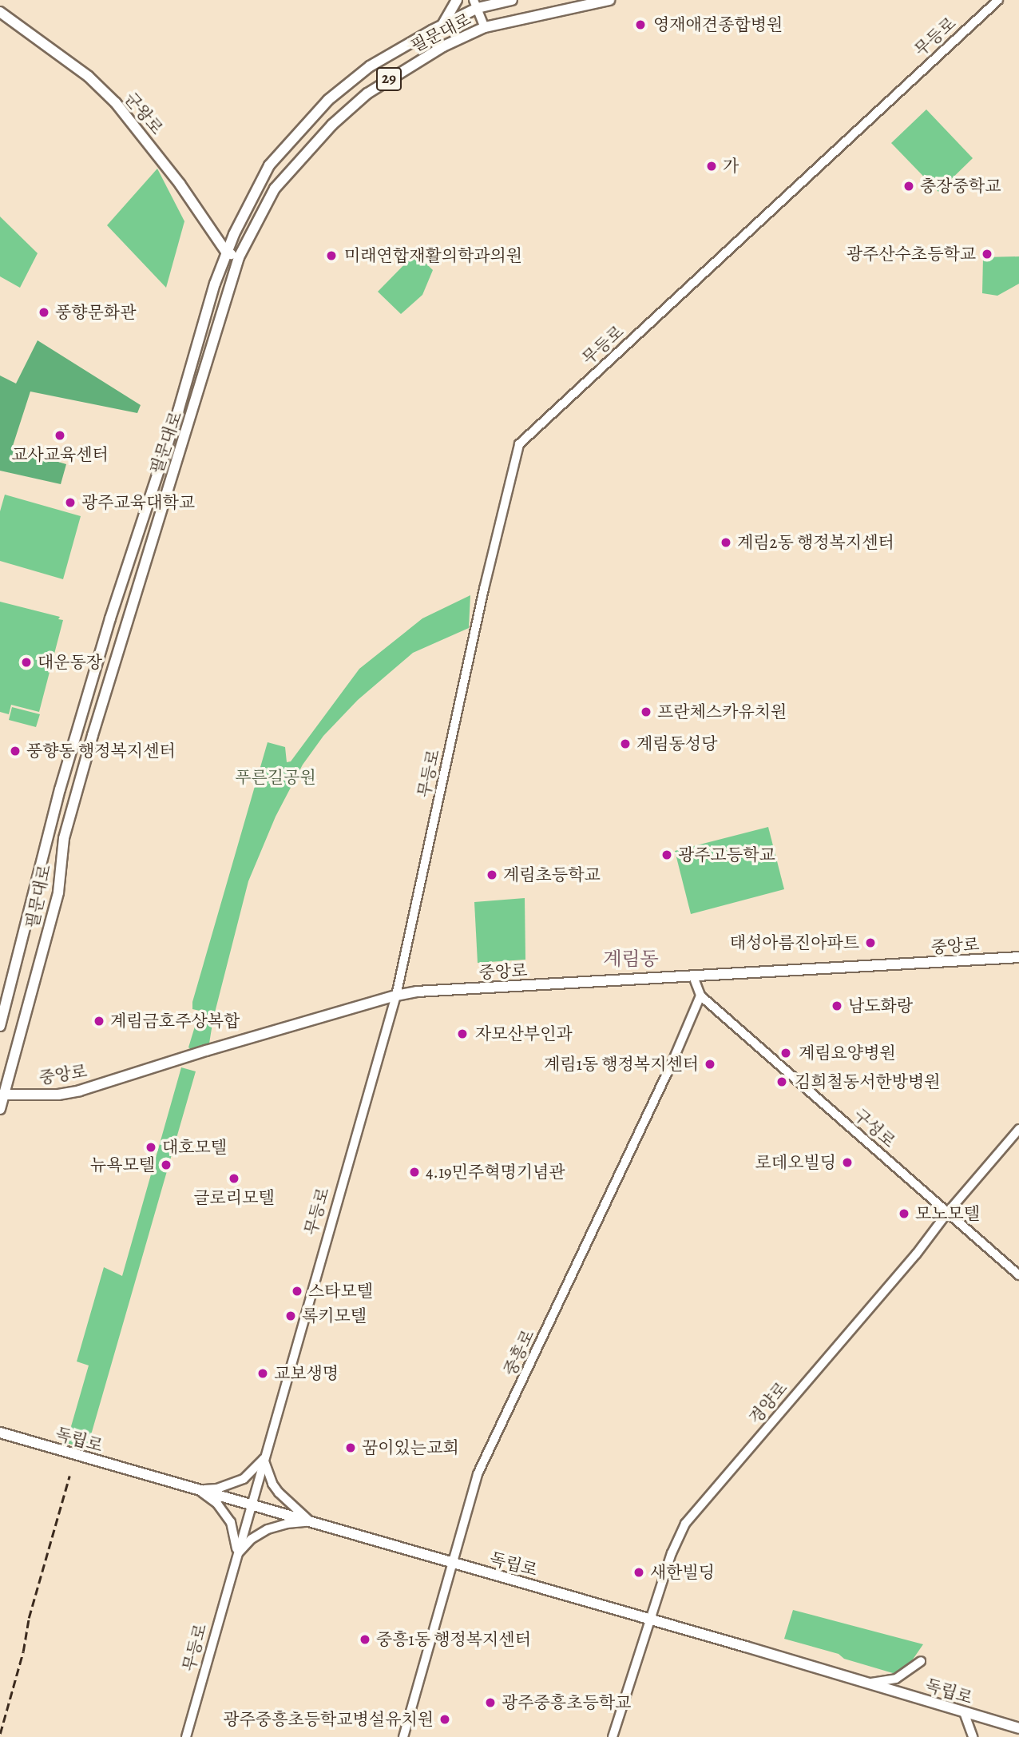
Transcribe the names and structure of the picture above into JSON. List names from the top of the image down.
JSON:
{
  "streets": {
    "main road": [
      "필문대로",
      "29",
      "군왕로",
      "중앙로",
      "독립로"
    ],
    "street": [
      "무등로",
      "구성로",
      "중흥로",
      "경양로"
    ]
  },
  "crossings": [
    ["필문대로", "군왕로"],
    ["필문대로", "중앙로"],
    ["무등로", "중앙로"],
    ["무등로", "독립로"],
    ["중앙로", "구성로"],
    ["구성로", "중흥로"],
    ["구성로", "경양로"],
    ["중흥로", "독립로"],
    ["경양로", "독립로"]
  ],
  "districts": ["계림동"],
  "parks": ["푸른길공원"],
  "places": [
    "영재애견종합병원",
    "가",
    "충장중학교",
    "광주산수초등학교",
    "미래연합재활의학과의원",
    "풍향문화관",
    "교사교육센터",
    "광주교육대학교",
    "계림2동 행정복지센터",
    "대운동장",
    "프란체스카유치원",
    "계림동성당",
    "풍향동 행정복지센터",
    "광주고등학교",
    "계림초등학교",
    "태성아름진아파트",
    "남도화랑",
    "계림금호주상복합",
    "자모산부인과",
    "계림요양병원",
    "계림1동 행정복지센터",
    "김희철동서한방병원",
    "대호모텔",
    "로데오빌딩",
    "뉴욕모텔",
    "4.19민주혁명기념관",
    "글로리모텔",
    "모노모텔",
    "스타모텔",
    "록키모텔",
    "교보생명",
    "꿈이있는교회",
    "새한빌딩",
    "중흥1동 행정복지센터",
    "광주중흥초등학교",
    "광주중흥초등학교병설유치원"
  ]
}
